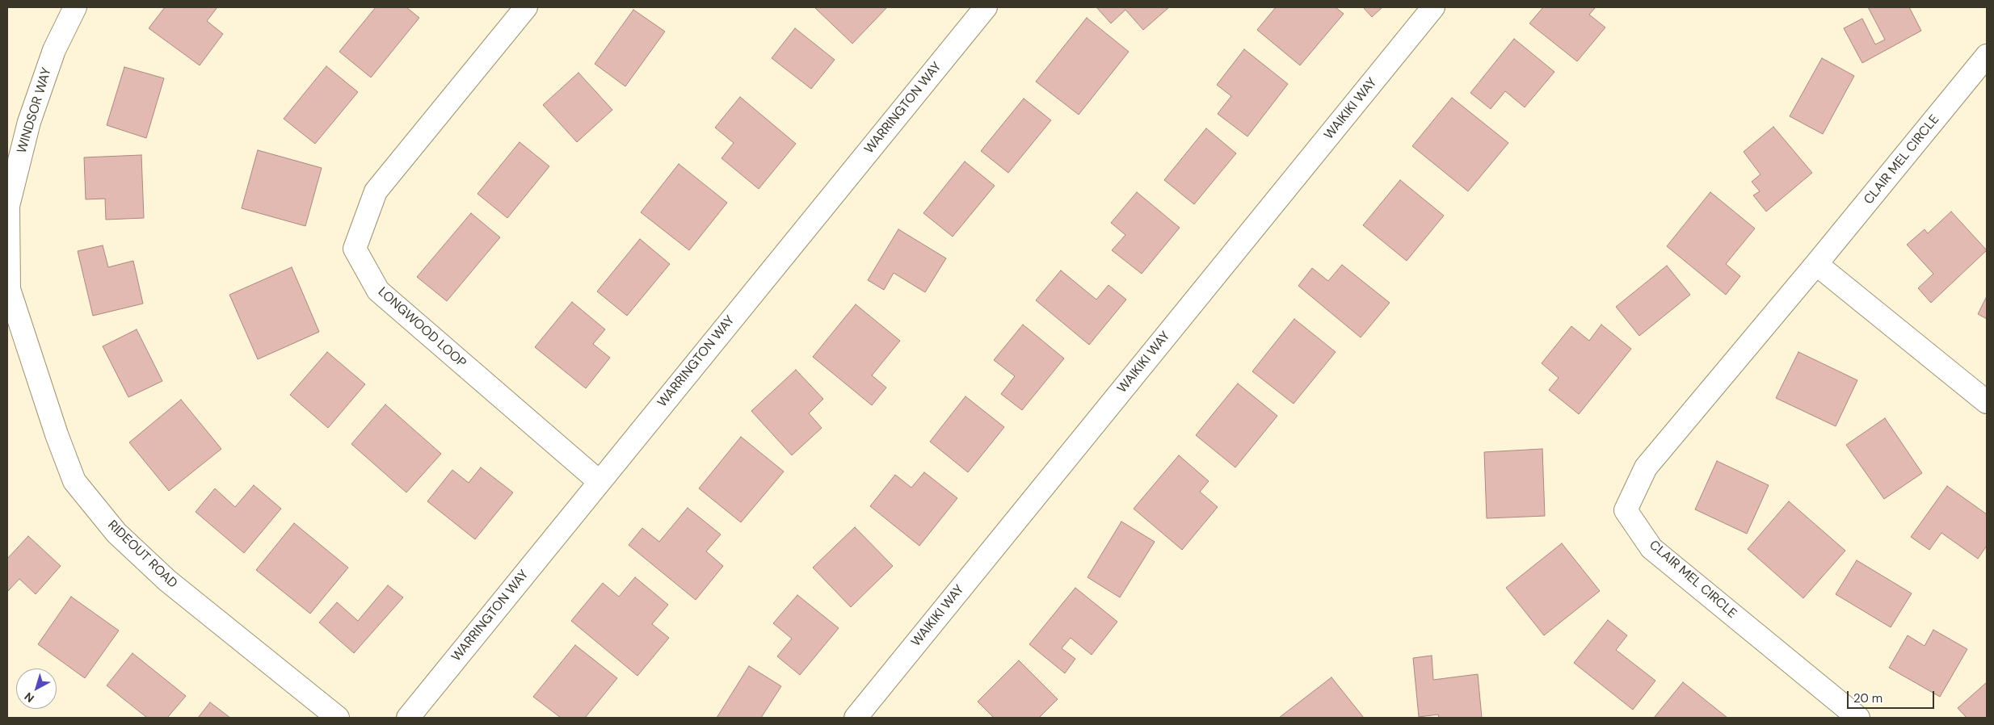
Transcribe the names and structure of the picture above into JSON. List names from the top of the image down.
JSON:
{
  "streets": {
    "street": [
      "WARRINGTON WAY",
      "WAIKIKI WAY",
      "WINDSOR WAY",
      "CLAIR MEL CIRCLE",
      "LONGWOOD LOOP",
      "RIDEOUT ROAD"
    ]
  },
  "crossings": [
    ["WARRINGTON WAY", "LONGWOOD LOOP"],
    ["WINDSOR WAY", "RIDEOUT ROAD"]
  ],
  "scale_bar": "20 m",
  "north": "bottom left"
}
